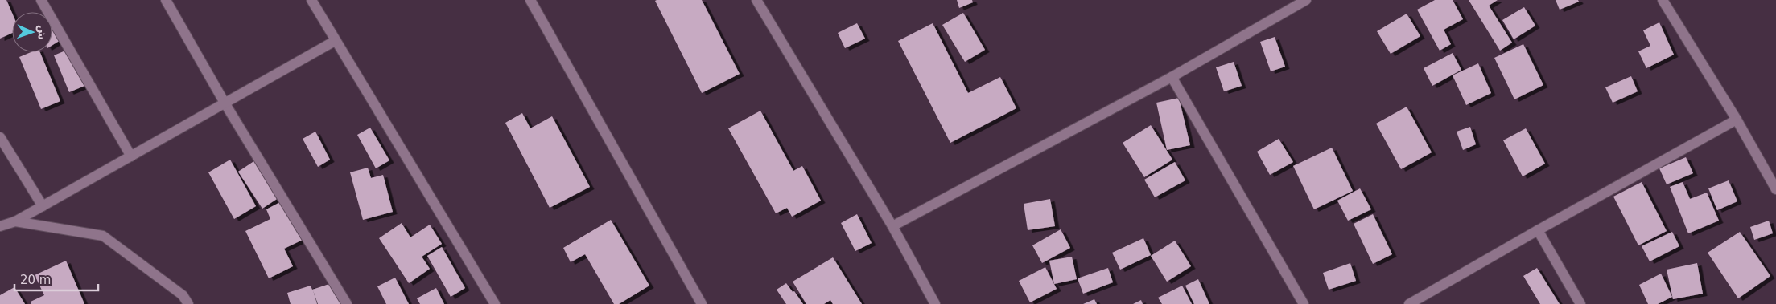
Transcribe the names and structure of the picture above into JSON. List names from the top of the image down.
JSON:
{
  "scale_bar": "20 m",
  "north": "right"
}
